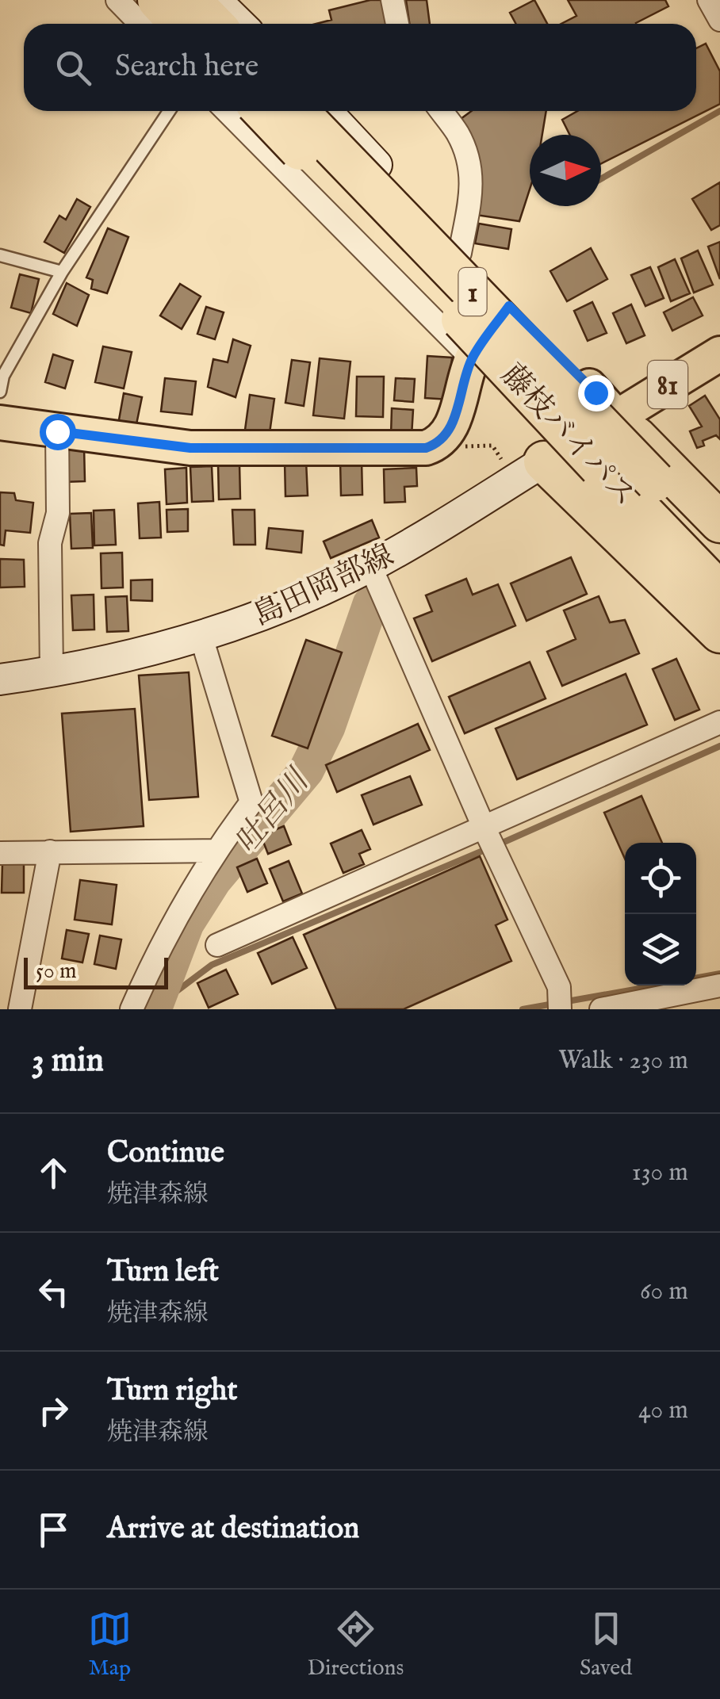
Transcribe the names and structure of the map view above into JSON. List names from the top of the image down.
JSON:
{
  "streets": {
    "highway": ["1", "藤枝バイパス"],
    "main road": ["81", "島田岡部線"]
  },
  "crossings": [
    ["81", "島田岡部線"]
  ],
  "water": ["吐呂川"],
  "scale_bar": "50 m",
  "north": "right",
  "page": {
    "search": "Search here",
    "scale": "50 m",
    "heading": ["3 min", "Walk · 230 m"],
    "list": [
      ["Continue", "焼津森線", "130 m"],
      ["Turn left", "焼津森線", "60 m"],
      ["Turn right", "焼津森線", "40 m"],
      "Arrive at destination"
    ],
    "nav": ["Map", "Directions", "Saved"]
  }
}
